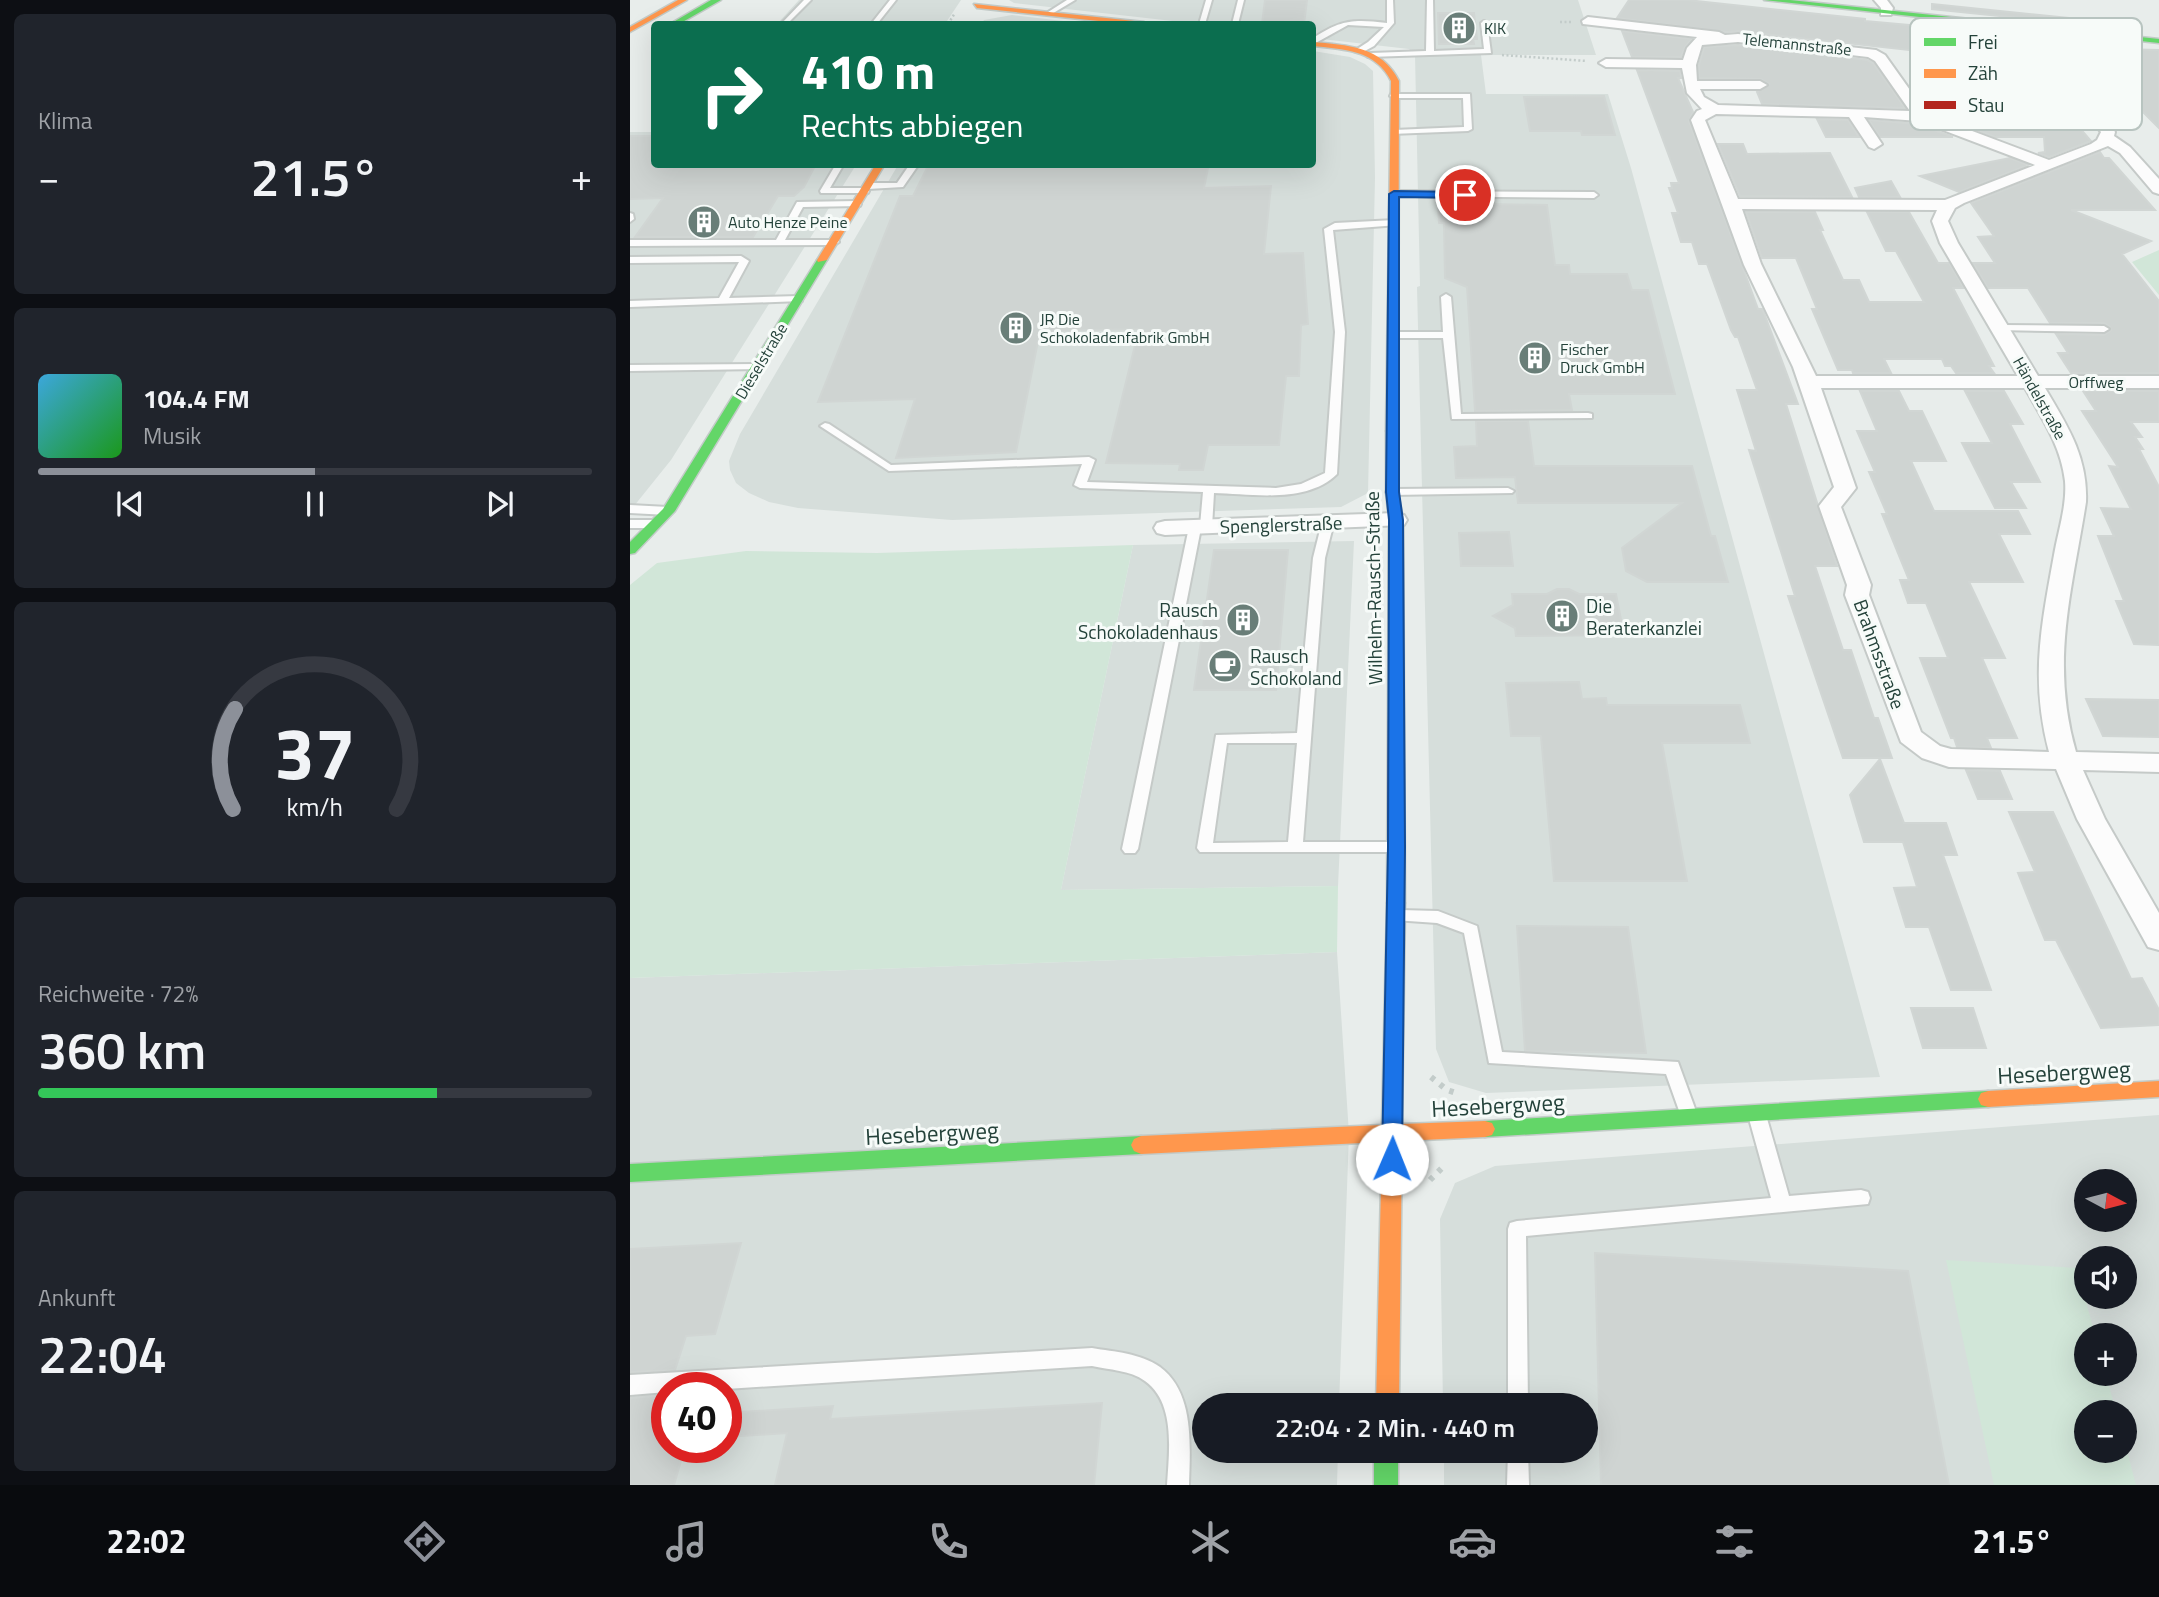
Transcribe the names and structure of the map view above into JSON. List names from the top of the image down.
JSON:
{
  "streets": {
    "main road": ["Dieselstraße", "Wilhelm-Rausch-Straße", "Hesebergweg"],
    "street": [
      "Telemannstraße",
      "Orffweg",
      "Händelstraße",
      "Spenglerstraße",
      "Brahmsstraße"
    ]
  },
  "crossings": [
    ["Orffweg", "Händelstraße"],
    ["Händelstraße", "Brahmsstraße"],
    ["Spenglerstraße", "Wilhelm-Rausch-Straße"],
    ["Wilhelm-Rausch-Straße", "Hesebergweg"]
  ],
  "places": {
    "building": [
      "KIK",
      "Auto Henze Peine",
      "JR Die Schokoladenfabrik GmbH",
      "Fischer Druck GmbH",
      "Die Beraterkanzlei",
      "Rausch Schokoladenhaus"
    ],
    "cafe": ["Rausch Schokoland"]
  },
  "legend": ["Frei", "Zäh", "Stau"],
  "north": "right",
  "page": {
    "tile": [
      "Klima",
      ["Reichweite · 72%", "360 km"],
      ["Ankunft", "22:04"]
    ],
    "turn": ["410 m", "Rechts abbiegen"],
    "heat": ["−", "21.5°", "+"],
    "song": ["104.4 FM", "Musik"],
    "map_buttons": ["+", "−"],
    "limit": "40",
    "trip": "22:04 · 2 Min. · 440 m",
    "tabs": ["22:02", "21.5°"],
    "gauge": ["37", "km/h"]
  }
}
